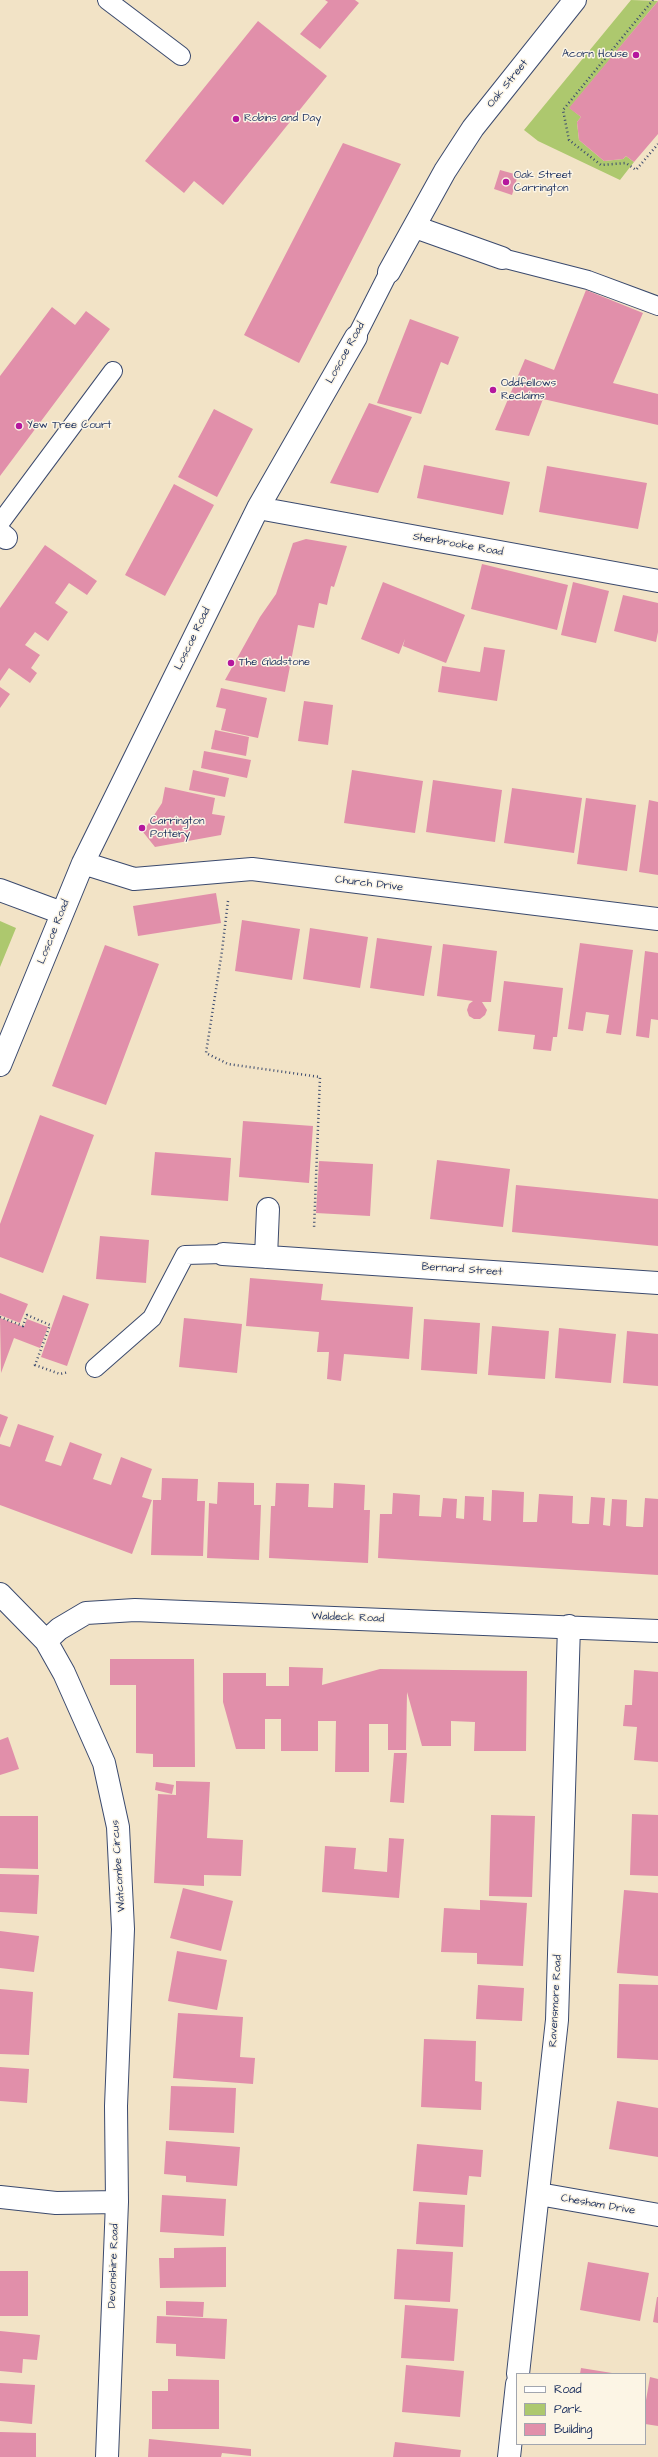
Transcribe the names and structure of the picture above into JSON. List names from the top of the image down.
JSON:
{
  "streets": {
    "street": [
      "Oak Street",
      "Loscoe Road",
      "Sherbrooke Road",
      "Church Drive",
      "Bernard Street",
      "Waldeck Road",
      "Watcombe Circus",
      "Ravensmore Road",
      "Chesham Drive",
      "Devonshire Road"
    ]
  },
  "crossings": [
    ["Oak Street", "Loscoe Road"],
    ["Loscoe Road", "Sherbrooke Road"],
    ["Loscoe Road", "Church Drive"],
    ["Waldeck Road", "Watcombe Circus"],
    ["Waldeck Road", "Ravensmore Road"],
    ["Watcombe Circus", "Devonshire Road"],
    ["Ravensmore Road", "Chesham Drive"]
  ],
  "places": [
    "Acorn House",
    "Robins and Day",
    "Oak Street Carrington",
    "Oddfellows Reclaims",
    "Yew Tree Court",
    "The Gladstone",
    "Carrington Pottery"
  ],
  "legend": ["Road", "Park", "Building"]
}
